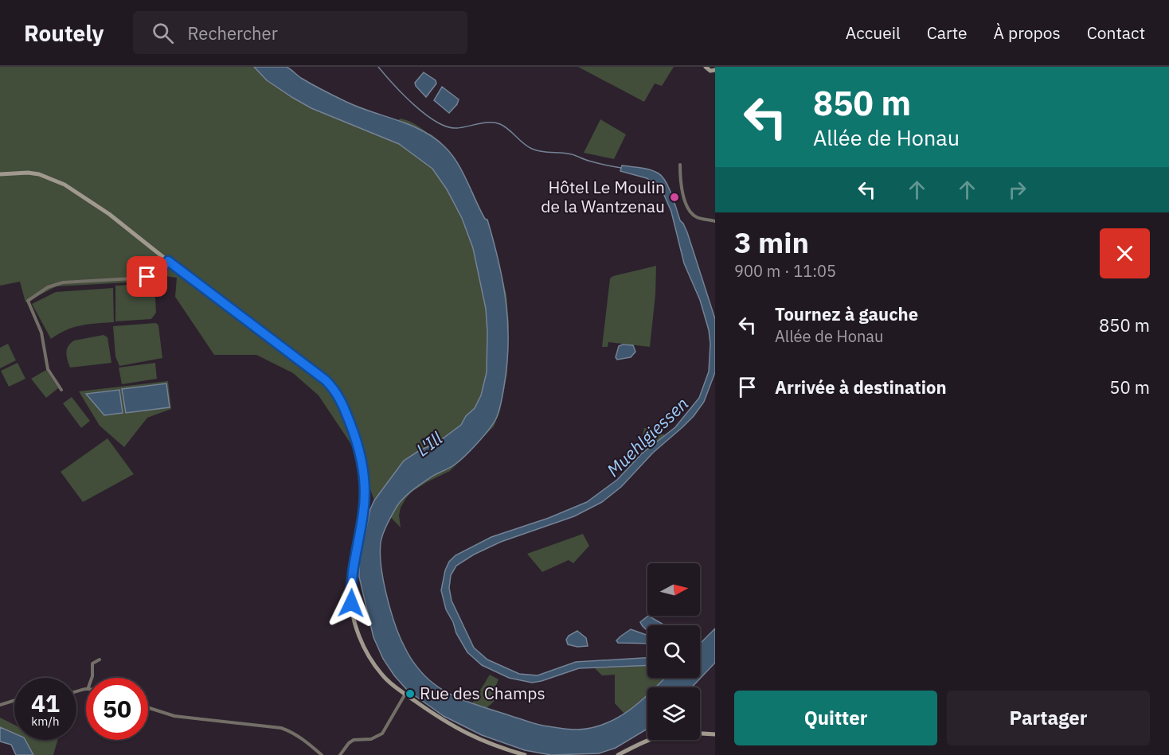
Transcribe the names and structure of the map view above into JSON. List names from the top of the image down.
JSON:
{
  "water": ["Muehlgiessen", "L'Ill"],
  "places": ["Hôtel Le Moulin de la Wantzenau", "Rue des Champs"],
  "north": "right",
  "page": {
    "header": "Routely",
    "search": "Rechercher",
    "nav": [
      "Accueil",
      "Carte",
      "À propos",
      "Contact"
    ],
    "turn": ["850 m", "Allée de Honau"],
    "heading": ["3 min", "900 m · 11:05"],
    "list": [
      {
        "name": "Tournez à gauche",
        "note": "Allée de Honau",
        "value": "850 m"
      },
      {
        "name": "Arrivée à destination",
        "value": "50 m"
      }
    ],
    "speed": "41 km/h",
    "limit": "50",
    "buttons": ["Quitter", "Partager"]
  }
}
